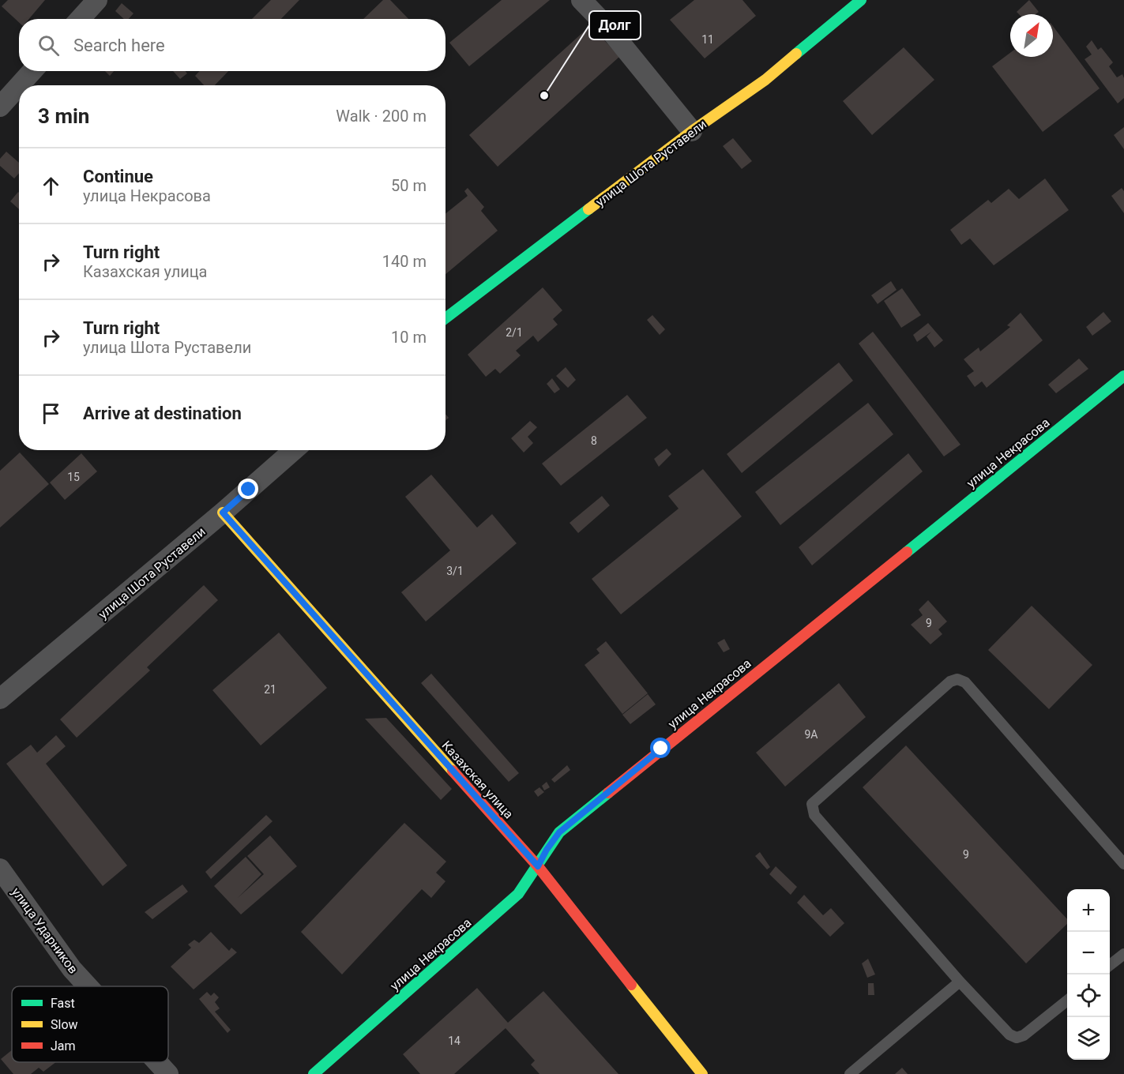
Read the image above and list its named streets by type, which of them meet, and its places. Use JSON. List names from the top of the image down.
{
  "streets": {
    "street": [
      "улица Шота Руставели",
      "улица Некрасова",
      "Казахская улица",
      "улица Ударников"
    ]
  },
  "crossings": [
    ["улица Шота Руставели", "Казахская улица"],
    ["улица Некрасова", "Казахская улица"]
  ],
  "places": ["Долг"],
  "house_numbers": [
    "11",
    "2/1",
    "8",
    "15",
    "3/1",
    "9",
    "21",
    "9А",
    "9",
    "14"
  ],
  "legend": ["Fast", "Slow", "Jam"],
  "north": "top right",
  "page": {
    "search": "Search here",
    "heading": ["3 min", "Walk · 200 m"],
    "list": [
      ["Continue", "улица Некрасова", "50 m"],
      ["Turn right", "Казахская улица", "140 m"],
      ["Turn right", "улица Шота Руставели", "10 m"],
      "Arrive at destination"
    ],
    "map_buttons": ["+", "−"]
  }
}
